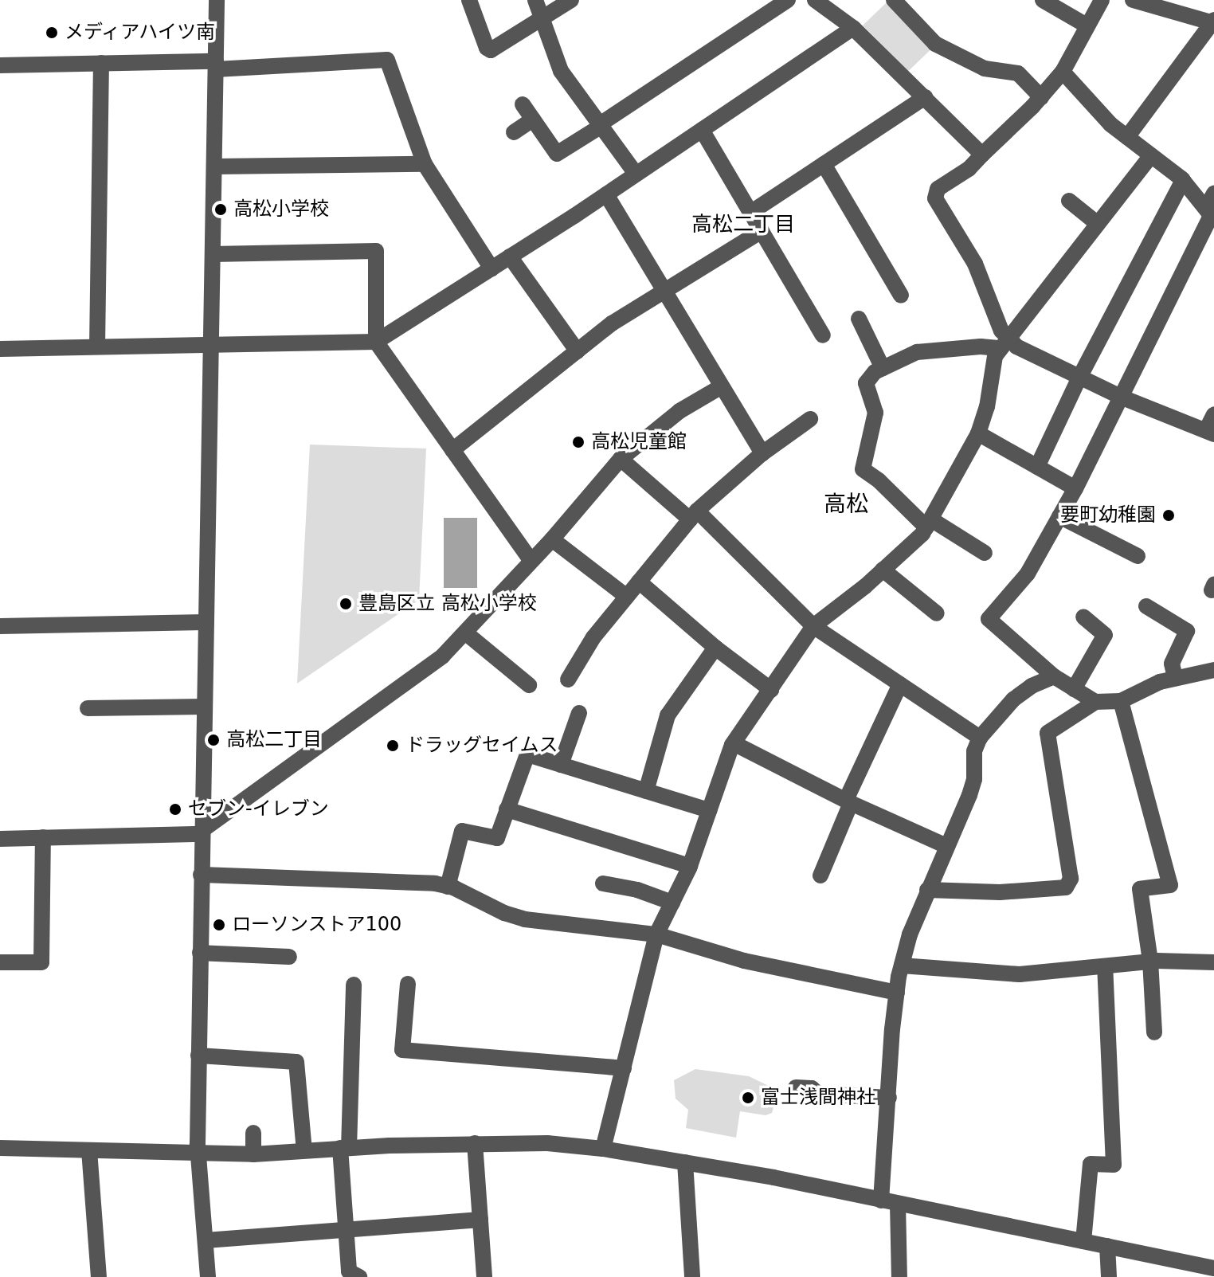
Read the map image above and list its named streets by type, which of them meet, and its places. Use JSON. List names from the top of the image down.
{
  "districts": ["高松二丁目", "高松"],
  "places": [
    "メディアハイツ南",
    "高松小学校",
    "高松児童館",
    "要町幼稚園",
    "豊島区立 高松小学校",
    "高松二丁目",
    "ドラッグセイムス",
    "セブン-イレブン",
    "ローソンストア100",
    "富士浅間神社"
  ]
}
